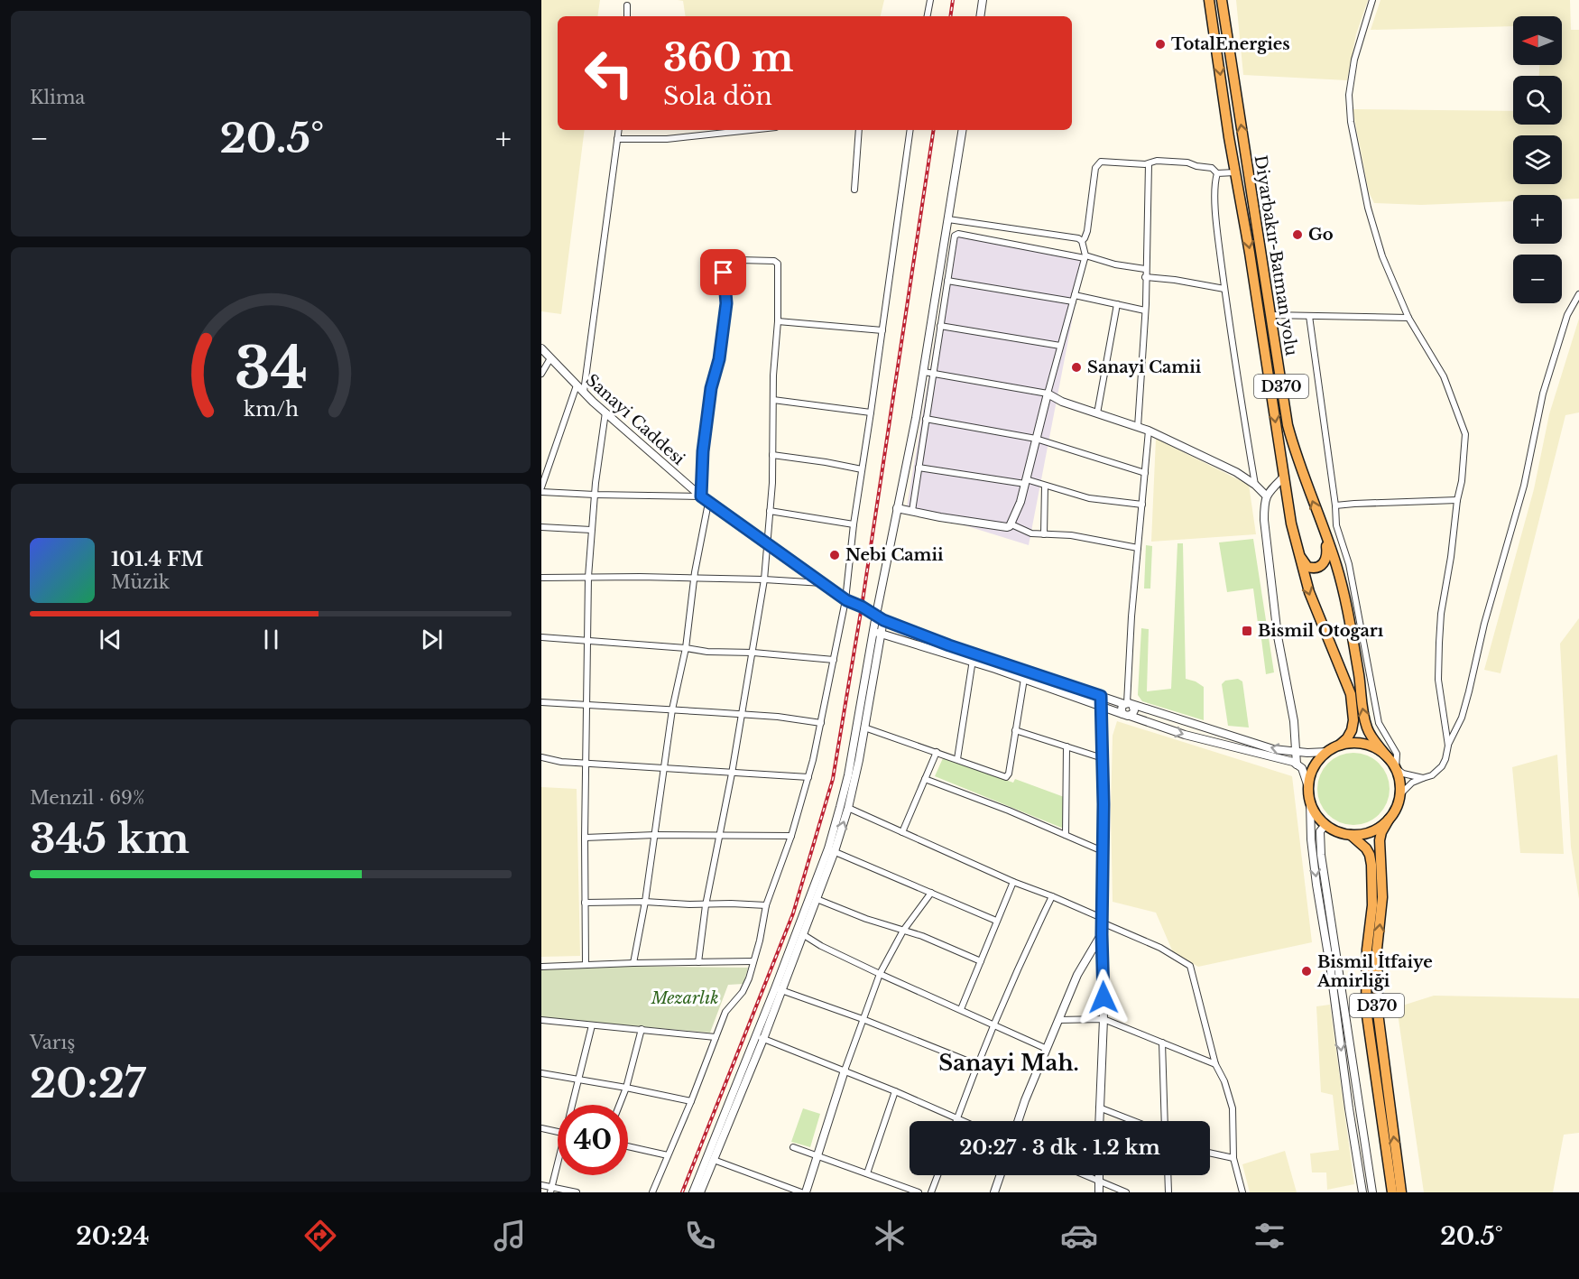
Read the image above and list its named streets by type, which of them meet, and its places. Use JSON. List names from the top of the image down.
{
  "streets": {
    "highway": ["Diyarbakır-Batman yolu", "D370"],
    "street": ["Sanayi Caddesi"]
  },
  "crossings": [
    ["Diyarbakır-Batman yolu", "D370"]
  ],
  "districts": ["Sanayi Mah."],
  "parks": ["Mezarlık"],
  "places": {
    "other": [
      "TotalEnergies",
      "Go",
      "Sanayi Camii",
      "Nebi Camii",
      "Bismil İtfaiye Amirliği"
    ],
    "transit": ["Bismil Otogarı"]
  },
  "north": "left",
  "page": {
    "tile": [
      "Klima",
      ["Menzil · 69%", "345 km"],
      ["Varış", "20:27"]
    ],
    "map_buttons": ["+", "−"],
    "turn": ["360 m", "Sola dön"],
    "heat": ["−", "20.5°", "+"],
    "song": ["101.4 FM", "Müzik"],
    "limit": "40",
    "trip": "20:27 · 3 dk · 1.2 km",
    "tabs": ["20:24", "20.5°"],
    "gauge": ["34", "km/h"]
  }
}
